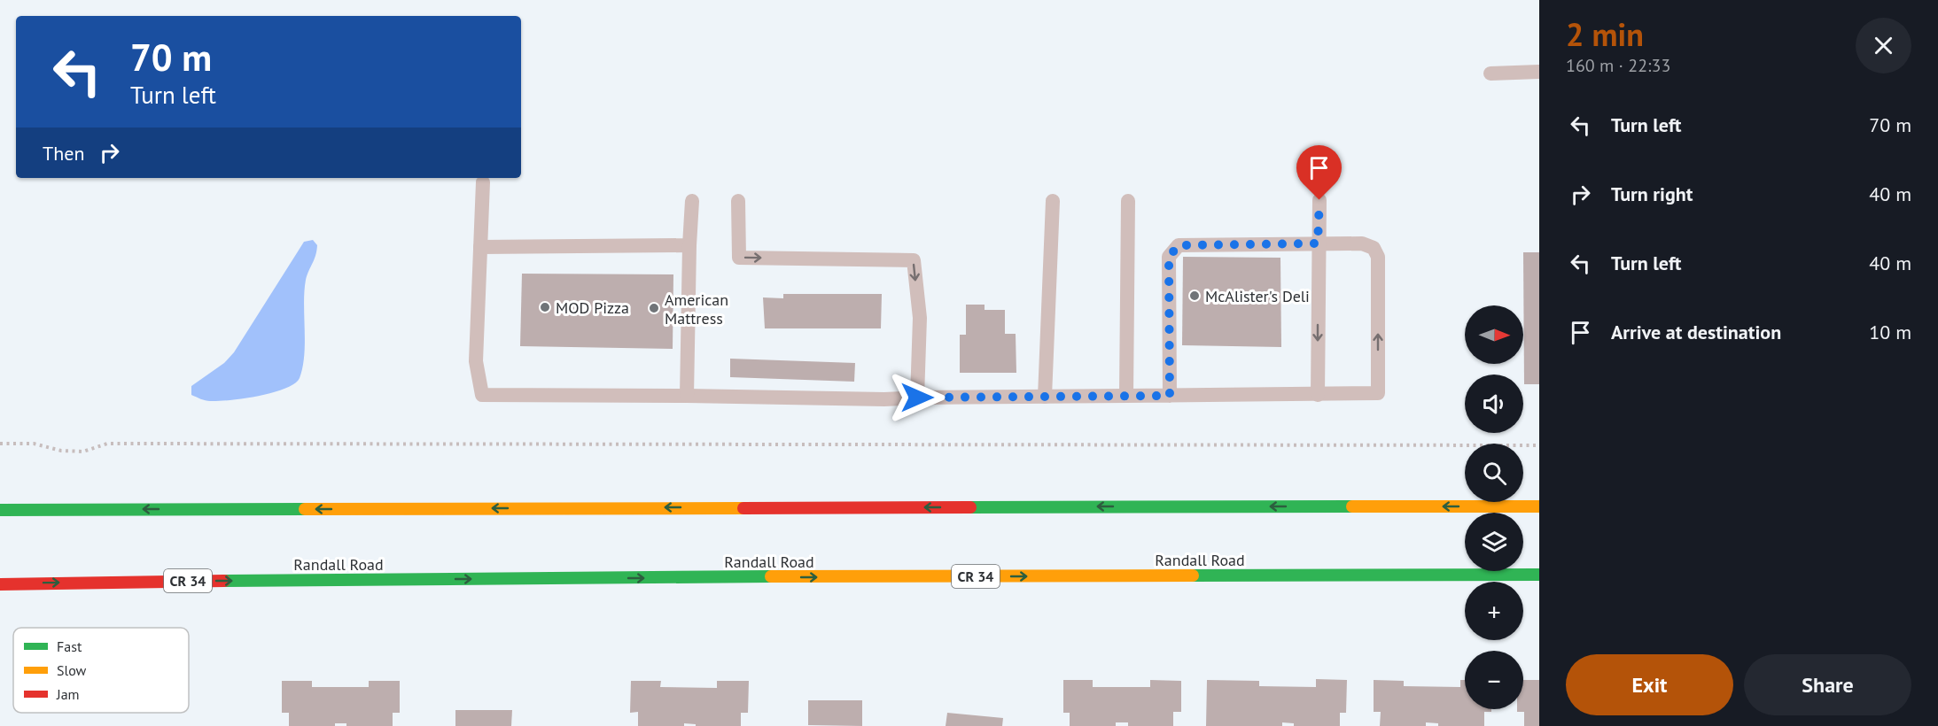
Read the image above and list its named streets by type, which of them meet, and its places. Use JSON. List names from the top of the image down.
{
  "streets": {
    "main road": ["Randall Road", "CR 34"]
  },
  "places": ["McAlister's Deli", "MOD Pizza", "American Mattress"],
  "legend": ["Fast", "Slow", "Jam"],
  "north": "right",
  "page": {
    "heading": ["2 min", "160 m · 22:33"],
    "turn": ["70 m", "Turn left"],
    "list": [
      {
        "name": "Turn left",
        "value": "70 m"
      },
      {
        "name": "Turn right",
        "value": "40 m"
      },
      {
        "name": "Turn left",
        "value": "40 m"
      },
      {
        "name": "Arrive at destination",
        "value": "10 m"
      }
    ],
    "then": "Then",
    "map_buttons": ["+", "−"],
    "buttons": ["Exit", "Share"]
  }
}
